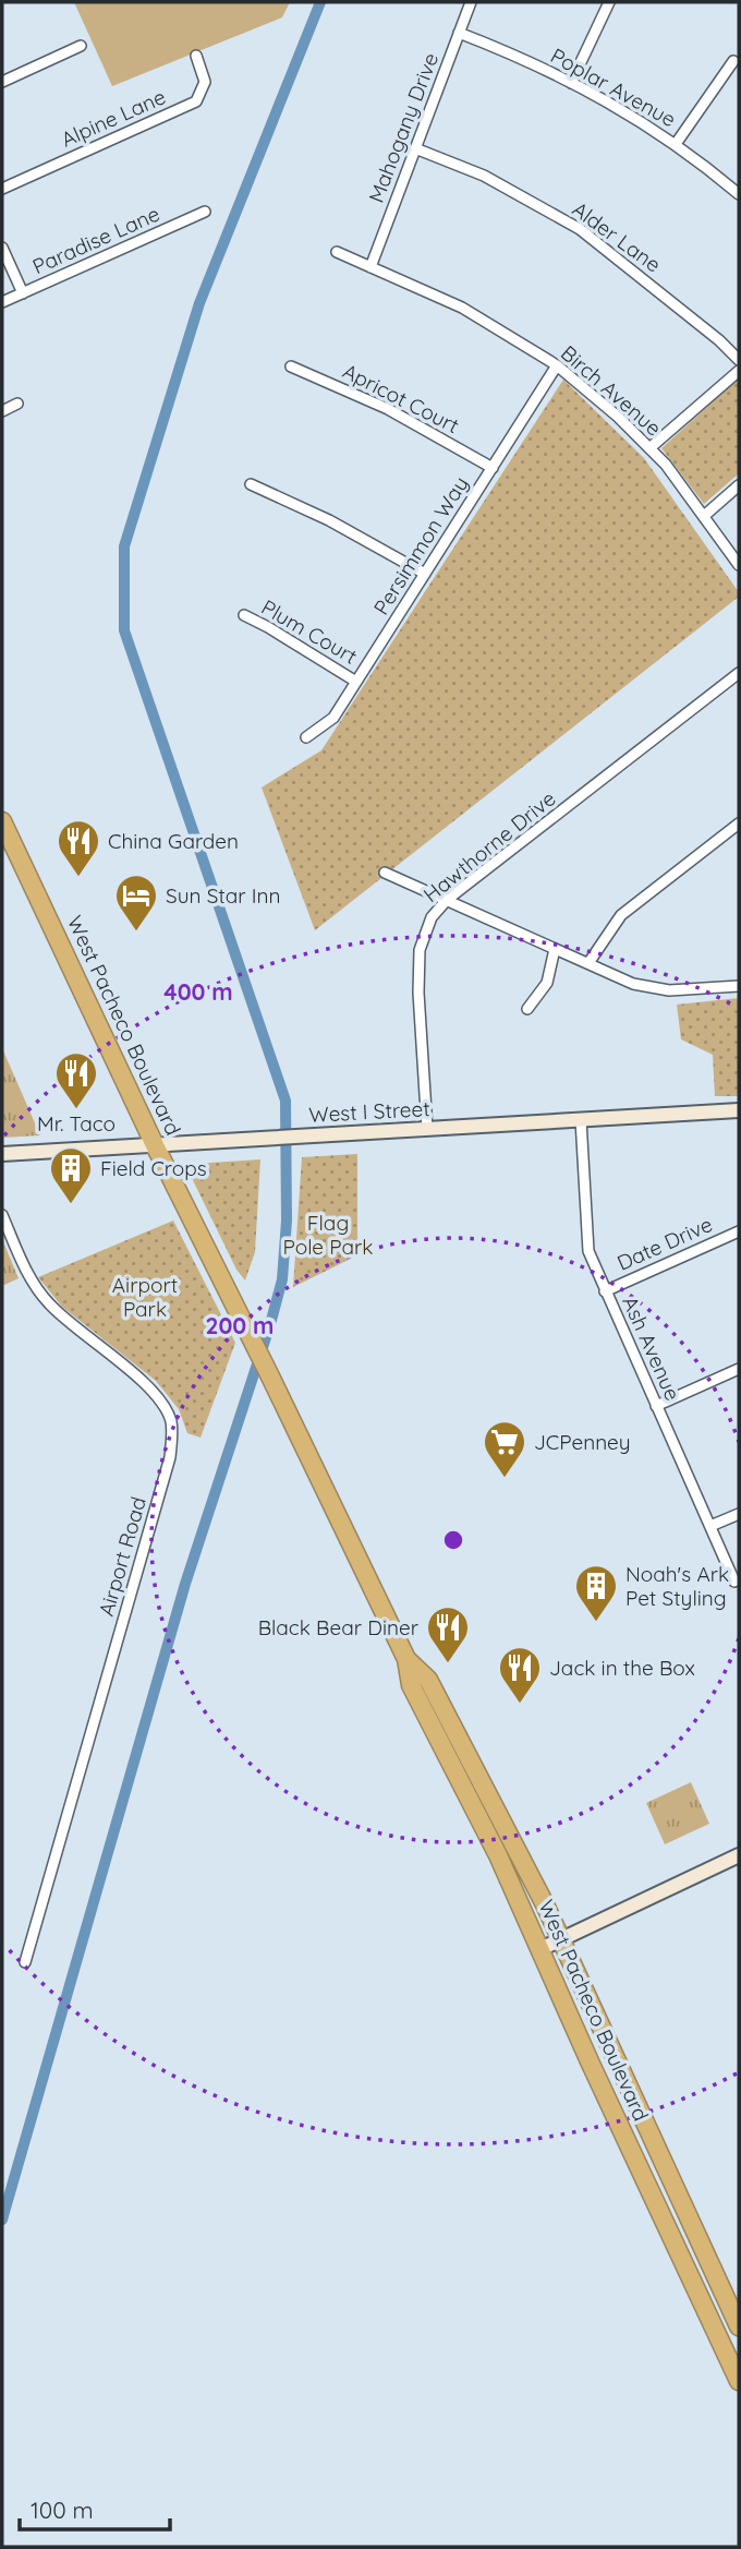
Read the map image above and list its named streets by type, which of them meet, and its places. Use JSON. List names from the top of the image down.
{
  "streets": {
    "highway": ["West Pacheco Boulevard"],
    "street": [
      "Poplar Avenue",
      "Alpine Lane",
      "Mahogany Drive",
      "Alder Lane",
      "Paradise Lane",
      "Birch Avenue",
      "Apricot Court",
      "Persimmon Way",
      "Plum Court",
      "Hawthorne Drive",
      "West I Street",
      "Date Drive",
      "Ash Avenue",
      "Airport Road"
    ]
  },
  "crossings": [
    ["Poplar Avenue", "Mahogany Drive"],
    ["Mahogany Drive", "Alder Lane"],
    ["Mahogany Drive", "Birch Avenue"],
    ["Birch Avenue", "Persimmon Way"],
    ["Apricot Court", "Persimmon Way"],
    ["Persimmon Way", "Plum Court"],
    ["Hawthorne Drive", "West I Street"],
    ["West Pacheco Boulevard", "West I Street"],
    ["West I Street", "Ash Avenue"],
    ["Date Drive", "Ash Avenue"]
  ],
  "parks": ["Flag Pole Park", "Airport Park"],
  "places": {
    "restaurant": [
      "China Garden",
      "Mr. Taco",
      "Black Bear Diner",
      "Jack in the Box"
    ],
    "hotel": ["Sun Star Inn"],
    "building": ["Field Crops", "Noah's Ark Pet Styling"],
    "supermarket": ["JCPenney"]
  },
  "scale_bar": "100 m",
  "rings": ["400 m", "200 m"]
}
